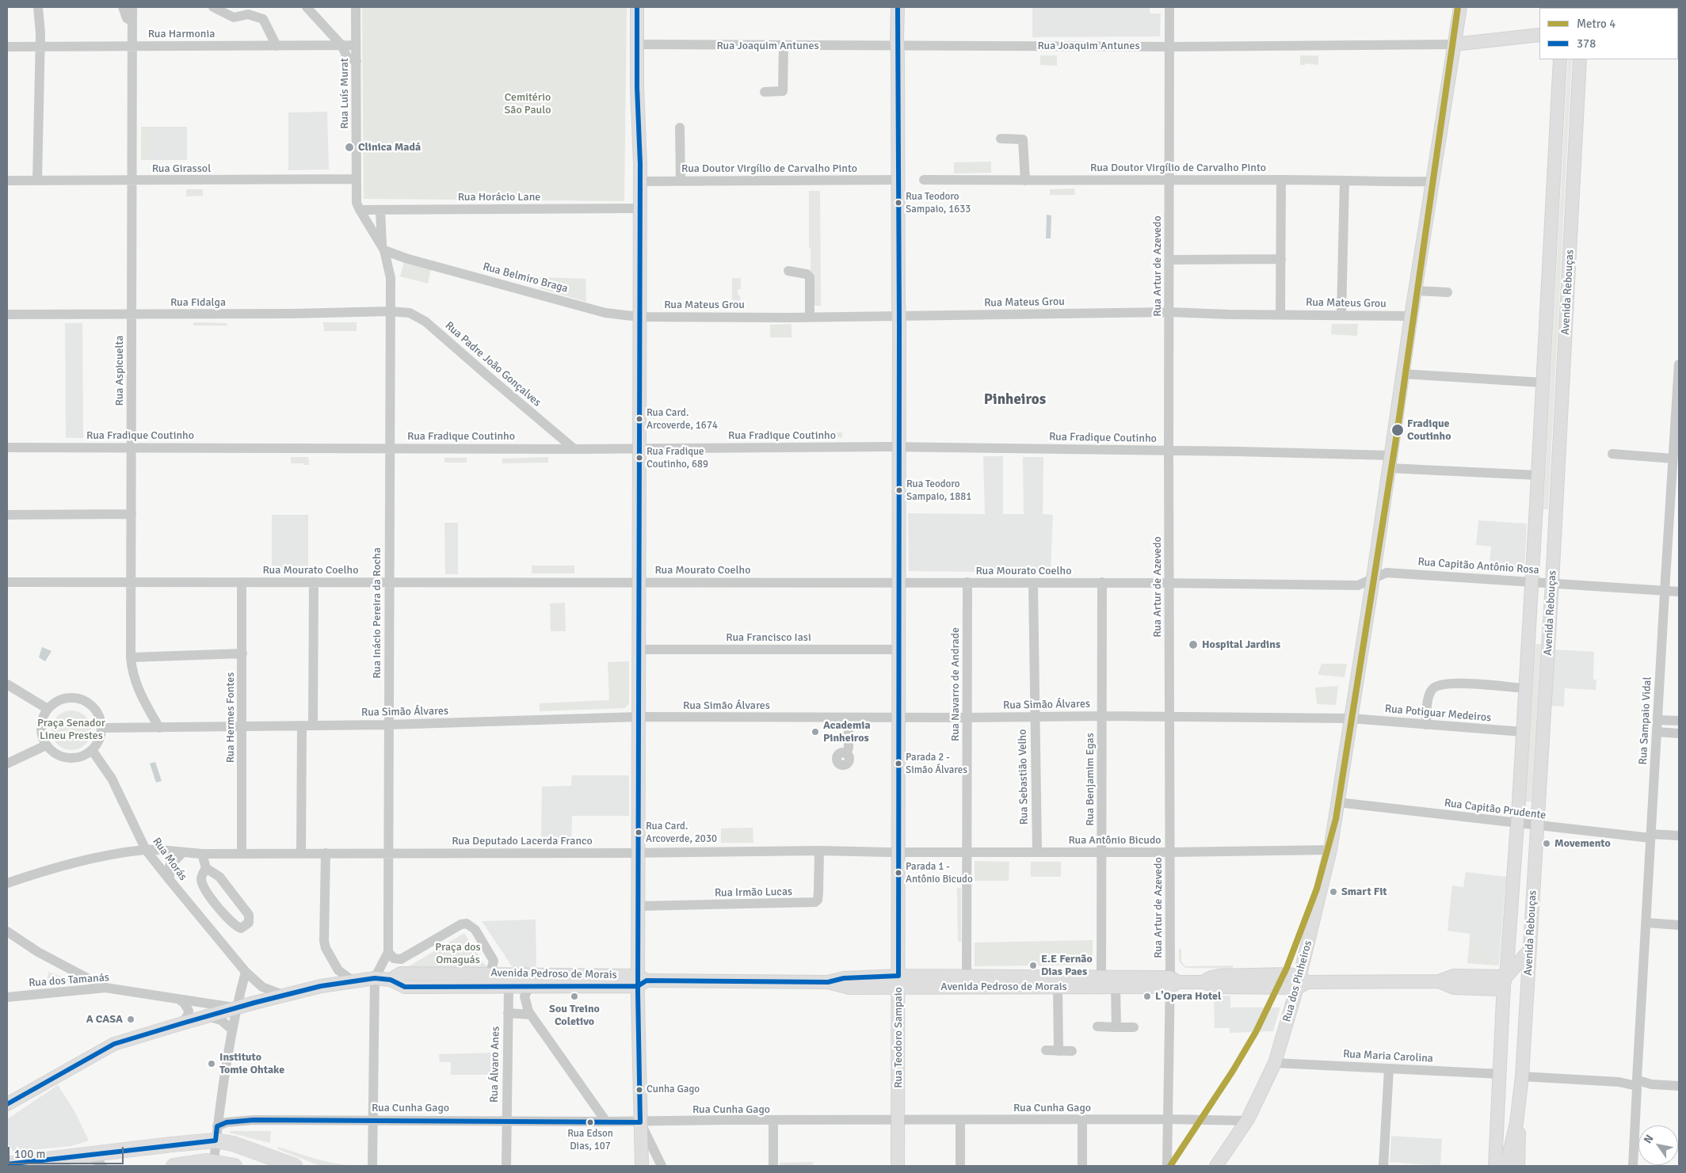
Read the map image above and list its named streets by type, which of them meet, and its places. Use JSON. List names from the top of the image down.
{
  "streets": {
    "main road": [
      "Rua Joaquim Antunes",
      "Avenida Rebouças",
      "Avenida Pedroso de Morais",
      "Rua dos Pinheiros",
      "Rua Teodoro Sampaio"
    ],
    "street": [
      "Rua Harmonia",
      "Rua Luís Murat",
      "Rua Doutor Virgílio de Carvalho Pinto",
      "Rua Girassol",
      "Rua Horácio Lane",
      "Rua Artur de Azevedo",
      "Rua Belmiro Braga",
      "Rua Fidalga",
      "Rua Mateus Grou",
      "Rua Padre João Gonçalves",
      "Rua Aspicuelta",
      "Rua Fradique Coutinho",
      "Rua Capitão Antônio Rosa",
      "Rua Mourato Coelho",
      "Rua Inácio Pereira da Rocha",
      "Rua Francisco Iasi",
      "Rua Navarro de Andrade",
      "Rua Simão Álvares",
      "Rua Potiguar Medeiros",
      "Rua Hermes Fontes",
      "Rua Sampaio Vidal",
      "Rua Sebastião Velho",
      "Rua Benjamim Egas",
      "Rua Capitão Prudente",
      "Rua Antônio Bicudo",
      "Rua Deputado Lacerda Franco",
      "Rua Morás",
      "Rua Irmão Lucas",
      "Rua dos Tamanás",
      "Rua Maria Carolina",
      "Rua Álvaro Anes",
      "Rua Cunha Gago"
    ]
  },
  "crossings": [
    ["Rua Harmonia", "Rua Luís Murat"],
    ["Rua Harmonia", "Rua Aspicuelta"],
    ["Rua Joaquim Antunes", "Rua Artur de Azevedo"],
    ["Rua Joaquim Antunes", "Rua dos Pinheiros"],
    ["Rua Luís Murat", "Rua Girassol"],
    ["Rua Luís Murat", "Rua Inácio Pereira da Rocha"],
    ["Rua Doutor Virgílio de Carvalho Pinto", "Rua Artur de Azevedo"],
    ["Rua Doutor Virgílio de Carvalho Pinto", "Rua dos Pinheiros"],
    ["Rua Doutor Virgílio de Carvalho Pinto", "Rua Teodoro Sampaio"],
    ["Rua Girassol", "Rua Aspicuelta"],
    ["Rua Girassol", "Rua Inácio Pereira da Rocha"],
    ["Rua Horácio Lane", "Rua Inácio Pereira da Rocha"],
    ["Rua Artur de Azevedo", "Rua Mateus Grou"],
    ["Rua Artur de Azevedo", "Rua Fradique Coutinho"],
    ["Rua Artur de Azevedo", "Rua Mourato Coelho"],
    ["Rua Artur de Azevedo", "Rua Simão Álvares"],
    ["Rua Artur de Azevedo", "Rua Antônio Bicudo"],
    ["Rua Artur de Azevedo", "Avenida Pedroso de Morais"],
    ["Rua Artur de Azevedo", "Rua Cunha Gago"],
    ["Rua Belmiro Braga", "Rua Mateus Grou"],
    ["Rua Belmiro Braga", "Rua Inácio Pereira da Rocha"],
    ["Avenida Rebouças", "Rua Fradique Coutinho"],
    ["Avenida Rebouças", "Rua Capitão Antônio Rosa"],
    ["Avenida Rebouças", "Rua Potiguar Medeiros"],
    ["Avenida Rebouças", "Rua Capitão Prudente"],
    ["Avenida Rebouças", "Avenida Pedroso de Morais"],
    ["Avenida Rebouças", "Rua Maria Carolina"],
    ["Rua Fidalga", "Rua Padre João Gonçalves"],
    ["Rua Fidalga", "Rua Aspicuelta"],
    ["Rua Fidalga", "Rua Inácio Pereira da Rocha"],
    ["Rua Mateus Grou", "Rua dos Pinheiros"],
    ["Rua Padre João Gonçalves", "Rua Fradique Coutinho"],
    ["Rua Padre João Gonçalves", "Rua Inácio Pereira da Rocha"],
    ["Rua Aspicuelta", "Rua Fradique Coutinho"],
    ["Rua Aspicuelta", "Rua Mourato Coelho"],
    ["Rua Aspicuelta", "Rua Simão Álvares"],
    ["Rua Fradique Coutinho", "Rua Inácio Pereira da Rocha"],
    ["Rua Fradique Coutinho", "Rua dos Pinheiros"],
    ["Rua Fradique Coutinho", "Rua Teodoro Sampaio"],
    ["Rua Capitão Antônio Rosa", "Rua Mourato Coelho"],
    ["Rua Capitão Antônio Rosa", "Rua Sampaio Vidal"],
    ["Rua Capitão Antônio Rosa", "Rua dos Pinheiros"],
    ["Rua Mourato Coelho", "Rua Inácio Pereira da Rocha"],
    ["Rua Mourato Coelho", "Rua Navarro de Andrade"],
    ["Rua Mourato Coelho", "Rua Hermes Fontes"],
    ["Rua Mourato Coelho", "Rua Sebastião Velho"],
    ["Rua Mourato Coelho", "Rua Benjamim Egas"],
    ["Rua Mourato Coelho", "Rua dos Pinheiros"],
    ["Rua Mourato Coelho", "Rua Teodoro Sampaio"],
    ["Rua Inácio Pereira da Rocha", "Rua Simão Álvares"],
    ["Rua Inácio Pereira da Rocha", "Rua Deputado Lacerda Franco"],
    ["Rua Inácio Pereira da Rocha", "Avenida Pedroso de Morais"],
    ["Rua Francisco Iasi", "Rua Teodoro Sampaio"],
    ["Rua Navarro de Andrade", "Rua Simão Álvares"],
    ["Rua Navarro de Andrade", "Rua Antônio Bicudo"],
    ["Rua Navarro de Andrade", "Avenida Pedroso de Morais"],
    ["Rua Simão Álvares", "Rua Potiguar Medeiros"],
    ["Rua Simão Álvares", "Rua Hermes Fontes"],
    ["Rua Simão Álvares", "Rua Sebastião Velho"],
    ["Rua Simão Álvares", "Rua Benjamim Egas"],
    ["Rua Simão Álvares", "Rua Morás"],
    ["Rua Simão Álvares", "Rua dos Pinheiros"],
    ["Rua Simão Álvares", "Rua Teodoro Sampaio"],
    ["Rua Potiguar Medeiros", "Rua dos Pinheiros"],
    ["Rua Hermes Fontes", "Rua Deputado Lacerda Franco"],
    ["Rua Sampaio Vidal", "Rua Capitão Prudente"],
    ["Rua Sebastião Velho", "Rua Antônio Bicudo"],
    ["Rua Benjamim Egas", "Rua Antônio Bicudo"],
    ["Rua Benjamim Egas", "Avenida Pedroso de Morais"],
    ["Rua Capitão Prudente", "Rua dos Pinheiros"],
    ["Rua Antônio Bicudo", "Rua Deputado Lacerda Franco"],
    ["Rua Antônio Bicudo", "Rua dos Pinheiros"],
    ["Rua Antônio Bicudo", "Rua Teodoro Sampaio"],
    ["Rua Deputado Lacerda Franco", "Rua Morás"],
    ["Rua Deputado Lacerda Franco", "Rua Irmão Lucas"],
    ["Rua Deputado Lacerda Franco", "Rua Teodoro Sampaio"],
    ["Rua Morás", "Avenida Pedroso de Morais"],
    ["Avenida Pedroso de Morais", "Rua dos Tamanás"],
    ["Avenida Pedroso de Morais", "Rua dos Pinheiros"],
    ["Avenida Pedroso de Morais", "Rua Teodoro Sampaio"],
    ["Avenida Pedroso de Morais", "Rua Álvaro Anes"],
    ["Rua dos Pinheiros", "Rua Maria Carolina"],
    ["Rua dos Pinheiros", "Rua Cunha Gago"],
    ["Rua Teodoro Sampaio", "Rua Cunha Gago"],
    ["Rua Álvaro Anes", "Rua Cunha Gago"]
  ],
  "districts": ["Pinheiros"],
  "parks": ["Cemitério São Paulo", "Praça Senador Lineu Prestes", "Praça dos Omaguás"],
  "places": [
    "Clinica Madá",
    "Rua Teodoro Sampaio, 1633",
    "Rua Card. Arcoverde, 1674",
    "Fradique Coutinho",
    "Rua Fradique Coutinho, 689",
    "Rua Teodoro Sampaio, 1881",
    "Hospital Jardins",
    "Academia Pinheiros",
    "Parada 2 - Simão Álvares",
    "Rua Card. Arcoverde, 2030",
    "Movemento",
    "Parada 1 - Antônio Bicudo",
    "Smart Fit",
    "E.E Fernão Dias Paes",
    "Sou Treino Coletivo",
    "L'Opera Hotel",
    "A CASA",
    "Instituto Tomie Ohtake",
    "Cunha Gago",
    "Rua Edson Dias, 107"
  ],
  "lines": ["metro line 4", "transit line 378"],
  "legend": ["Metro 4", "378"],
  "scale_bar": "100 m",
  "north": "top left"
}
